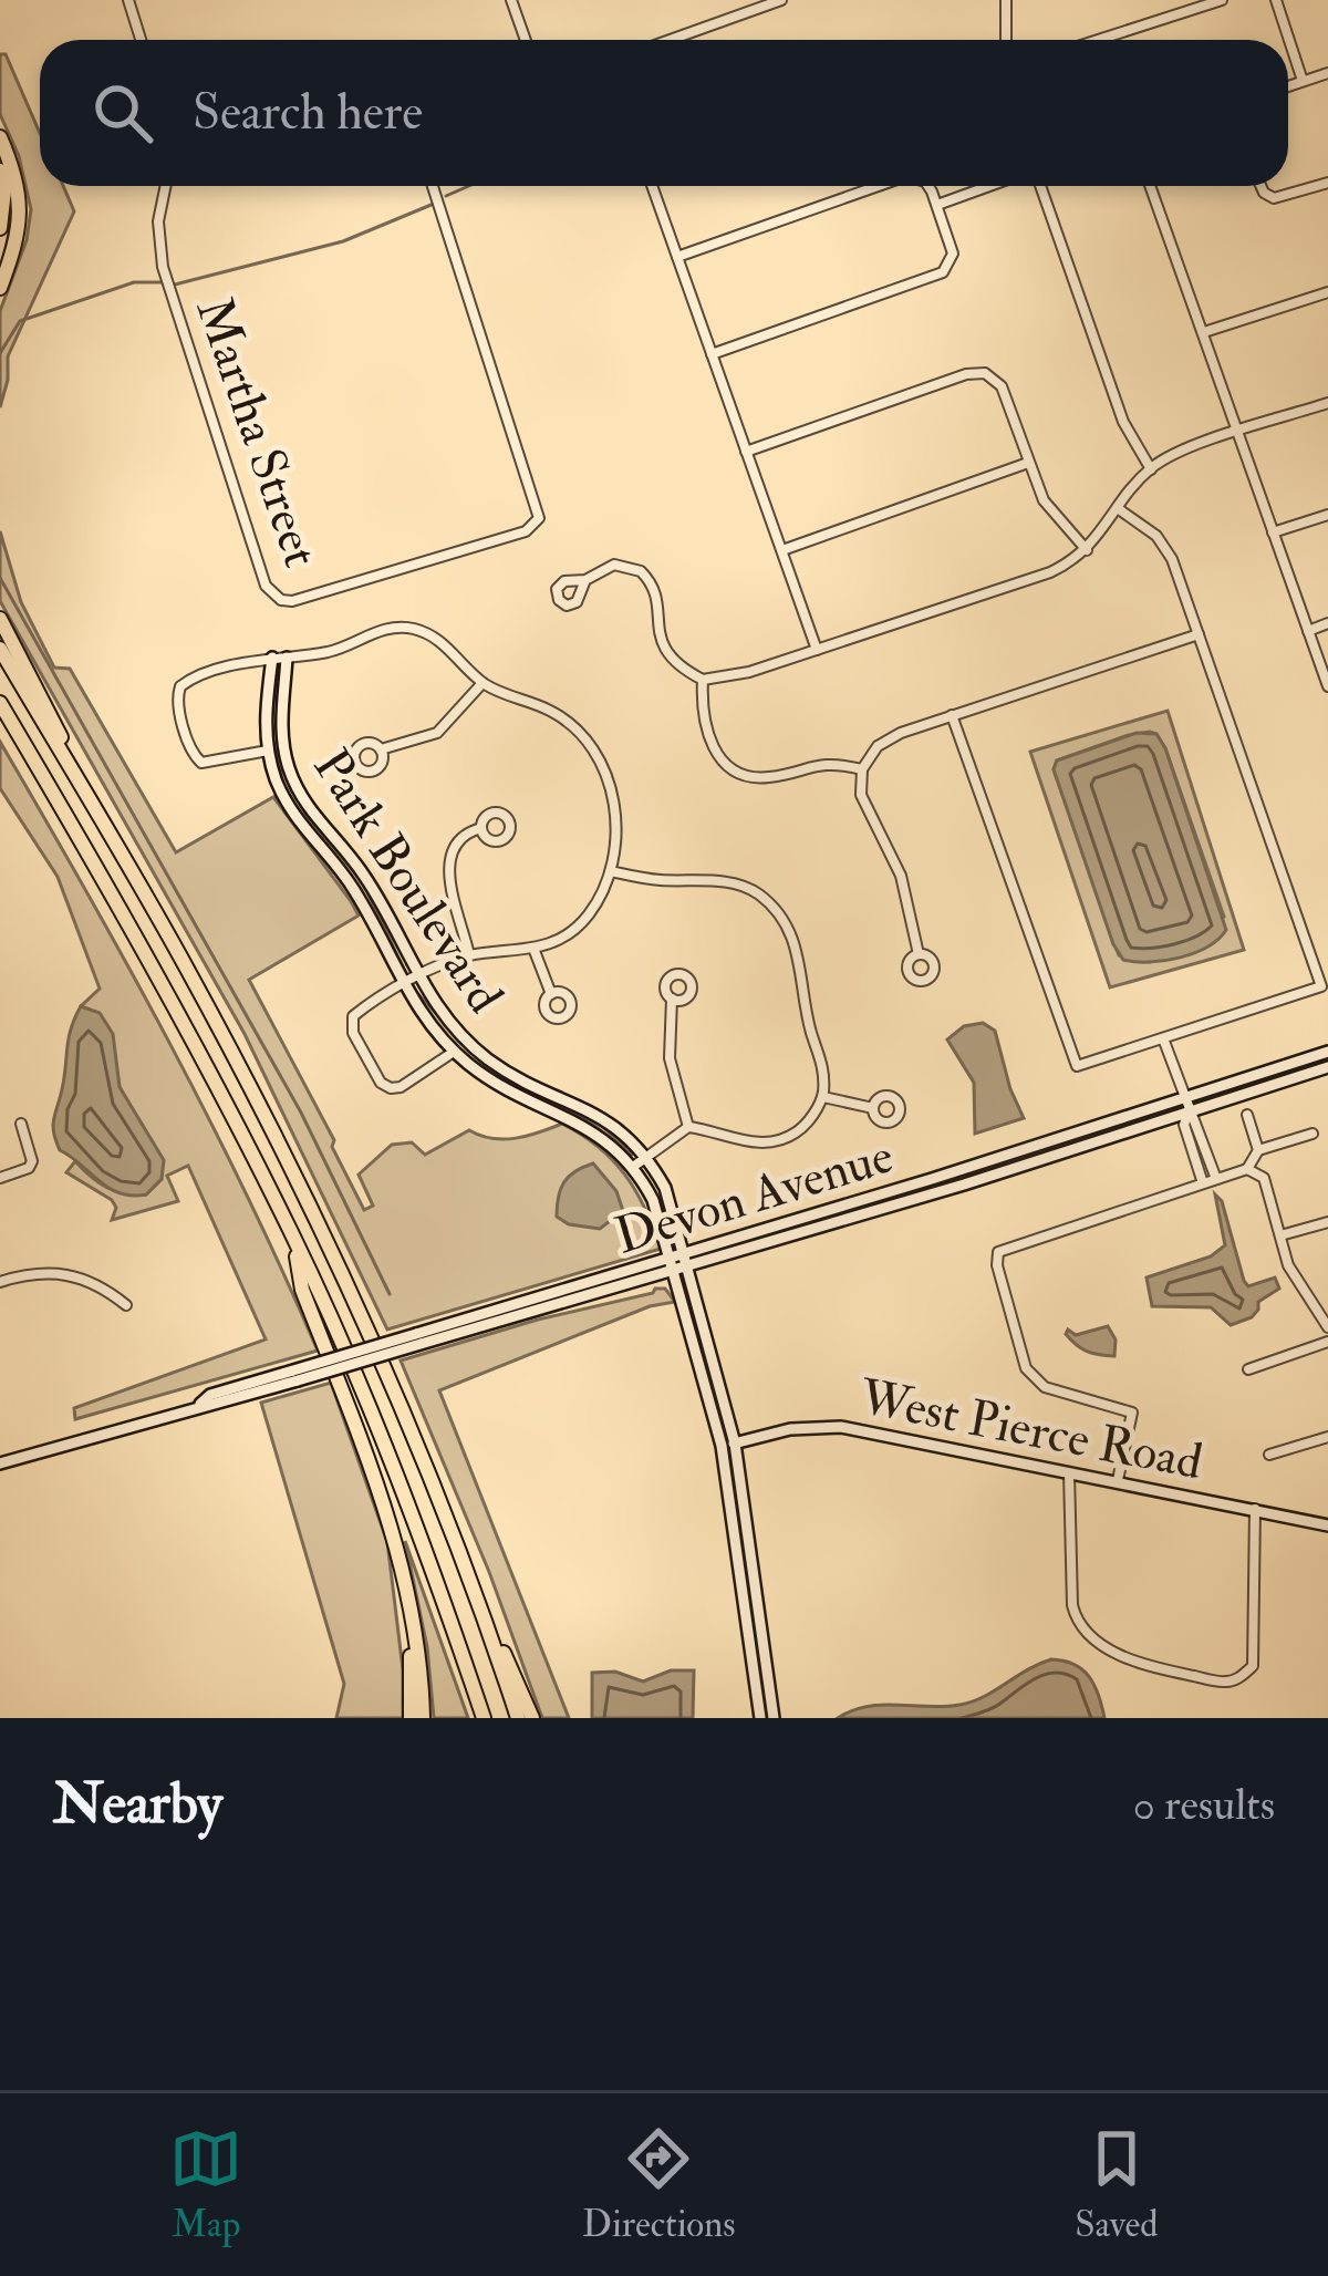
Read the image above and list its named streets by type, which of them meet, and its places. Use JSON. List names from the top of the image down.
{
  "streets": {
    "street": [
      "Martha Street",
      "Park Boulevard",
      "Devon Avenue",
      "West Pierce Road"
    ]
  },
  "crossings": [
    ["Park Boulevard", "Devon Avenue"],
    ["Park Boulevard", "West Pierce Road"]
  ],
  "page": {
    "search": "Search here",
    "heading": ["Nearby", "0 results"],
    "nav": ["Map", "Directions", "Saved"]
  }
}
